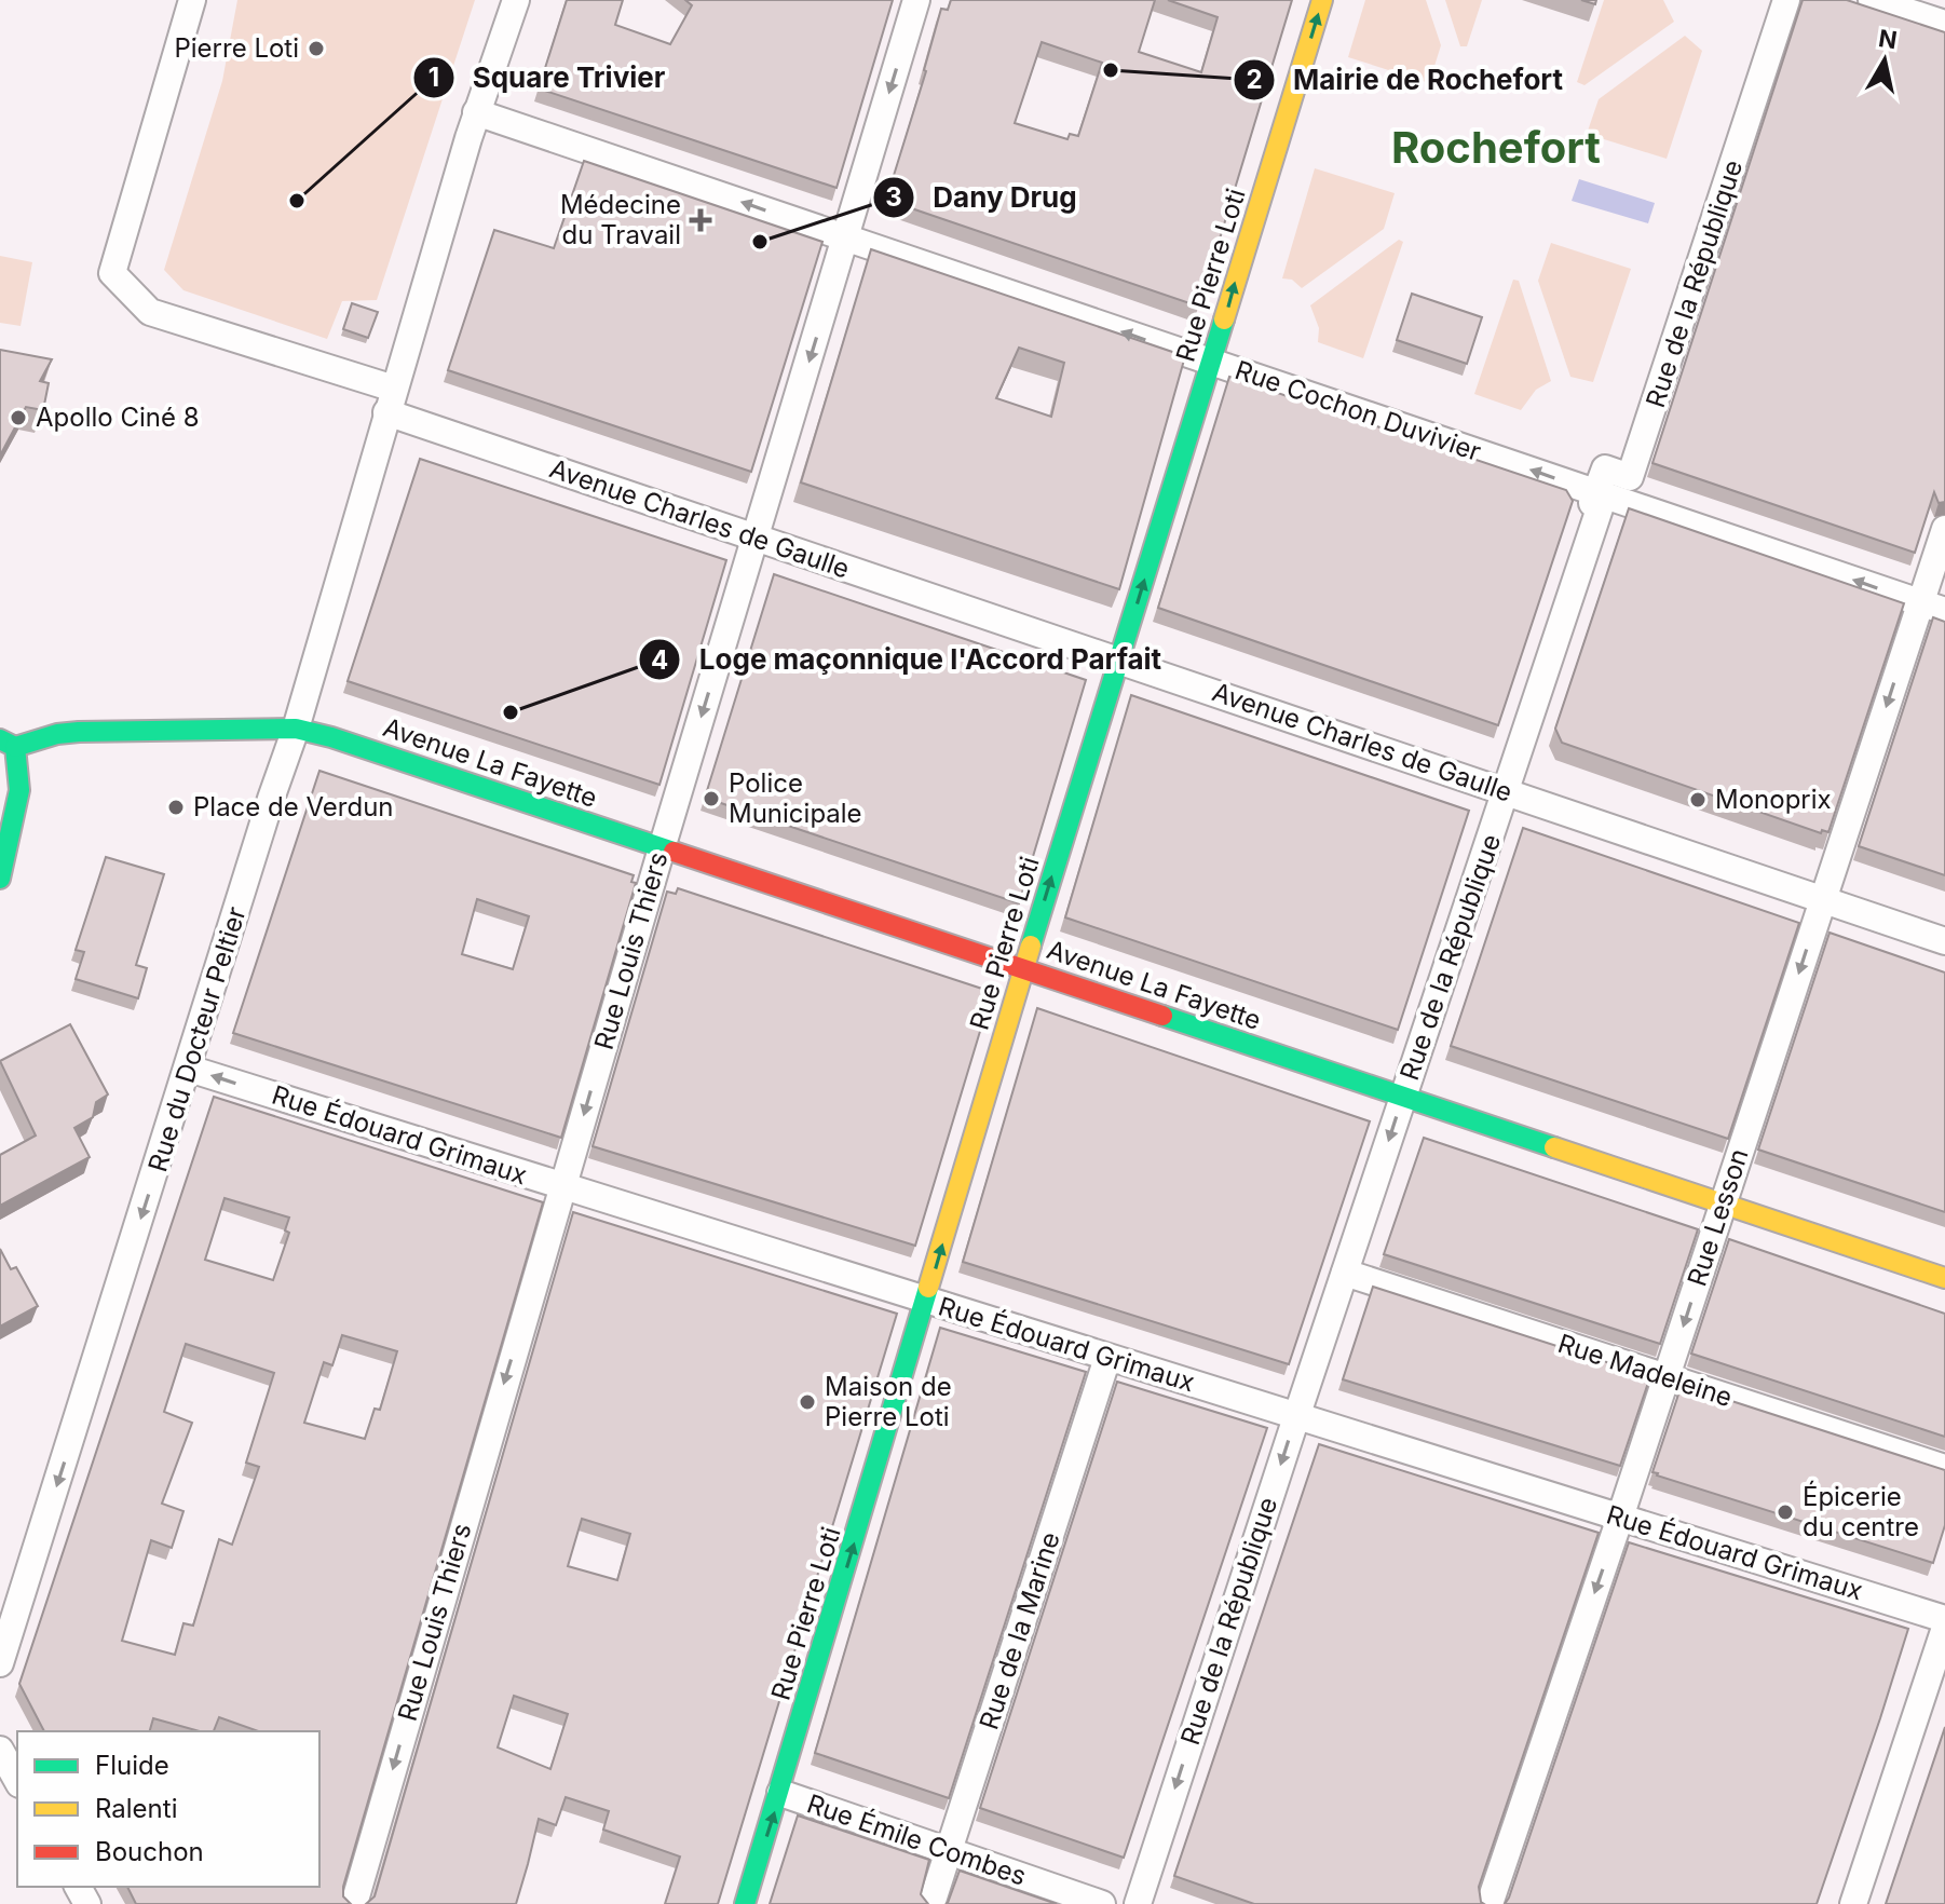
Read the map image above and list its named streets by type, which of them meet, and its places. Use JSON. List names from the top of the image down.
{
  "streets": {
    "street": [
      "Rue Pierre Loti",
      "Rue de la République",
      "Rue Cochon Duvivier",
      "Avenue Charles de Gaulle",
      "Avenue La Fayette",
      "Rue Louis Thiers",
      "Rue du Docteur Peltier",
      "Rue Édouard Grimaux",
      "Rue Lesson",
      "Rue Madeleine",
      "Rue de la Marine",
      "Rue Émile Combes"
    ]
  },
  "crossings": [
    ["Rue Pierre Loti", "Rue Cochon Duvivier"],
    ["Rue Pierre Loti", "Avenue Charles de Gaulle"],
    ["Rue Pierre Loti", "Avenue La Fayette"],
    ["Rue Pierre Loti", "Rue Édouard Grimaux"],
    ["Rue Pierre Loti", "Rue Émile Combes"],
    ["Rue de la République", "Rue Cochon Duvivier"],
    ["Rue de la République", "Avenue Charles de Gaulle"],
    ["Rue de la République", "Avenue La Fayette"],
    ["Rue de la République", "Rue Édouard Grimaux"],
    ["Rue de la République", "Rue Madeleine"],
    ["Rue Cochon Duvivier", "Rue Louis Thiers"],
    ["Rue Cochon Duvivier", "Rue du Docteur Peltier"],
    ["Rue Cochon Duvivier", "Rue Lesson"],
    ["Avenue Charles de Gaulle", "Rue Louis Thiers"],
    ["Avenue Charles de Gaulle", "Rue du Docteur Peltier"],
    ["Avenue Charles de Gaulle", "Rue Lesson"],
    ["Avenue La Fayette", "Rue Louis Thiers"],
    ["Avenue La Fayette", "Rue du Docteur Peltier"],
    ["Avenue La Fayette", "Rue Lesson"],
    ["Rue Louis Thiers", "Rue Édouard Grimaux"],
    ["Rue du Docteur Peltier", "Rue Édouard Grimaux"],
    ["Rue Édouard Grimaux", "Rue Lesson"],
    ["Rue Édouard Grimaux", "Rue de la Marine"],
    ["Rue Lesson", "Rue Madeleine"],
    ["Rue de la Marine", "Rue Émile Combes"]
  ],
  "one_way": [
    "Rue Pierre Loti",
    "Rue Cochon Duvivier",
    "Rue Louis Thiers",
    "Rue du Docteur Peltier",
    "Rue Lesson"
  ],
  "districts": ["Rochefort"],
  "places": {
    "other": [
      "Pierre Loti",
      "Mairie de Rochefort",
      "Square Trivier",
      "Dany Drug",
      "Apollo Ciné 8",
      "Loge maçonnique l'Accord Parfait",
      "Police Municipale",
      "Monoprix",
      "Place de Verdun",
      "Maison de Pierre Loti",
      "Épicerie du centre"
    ],
    "health": ["Médecine du Travail"]
  },
  "legend": ["Fluide", "Ralenti", "Bouchon"],
  "north": "top"
}
